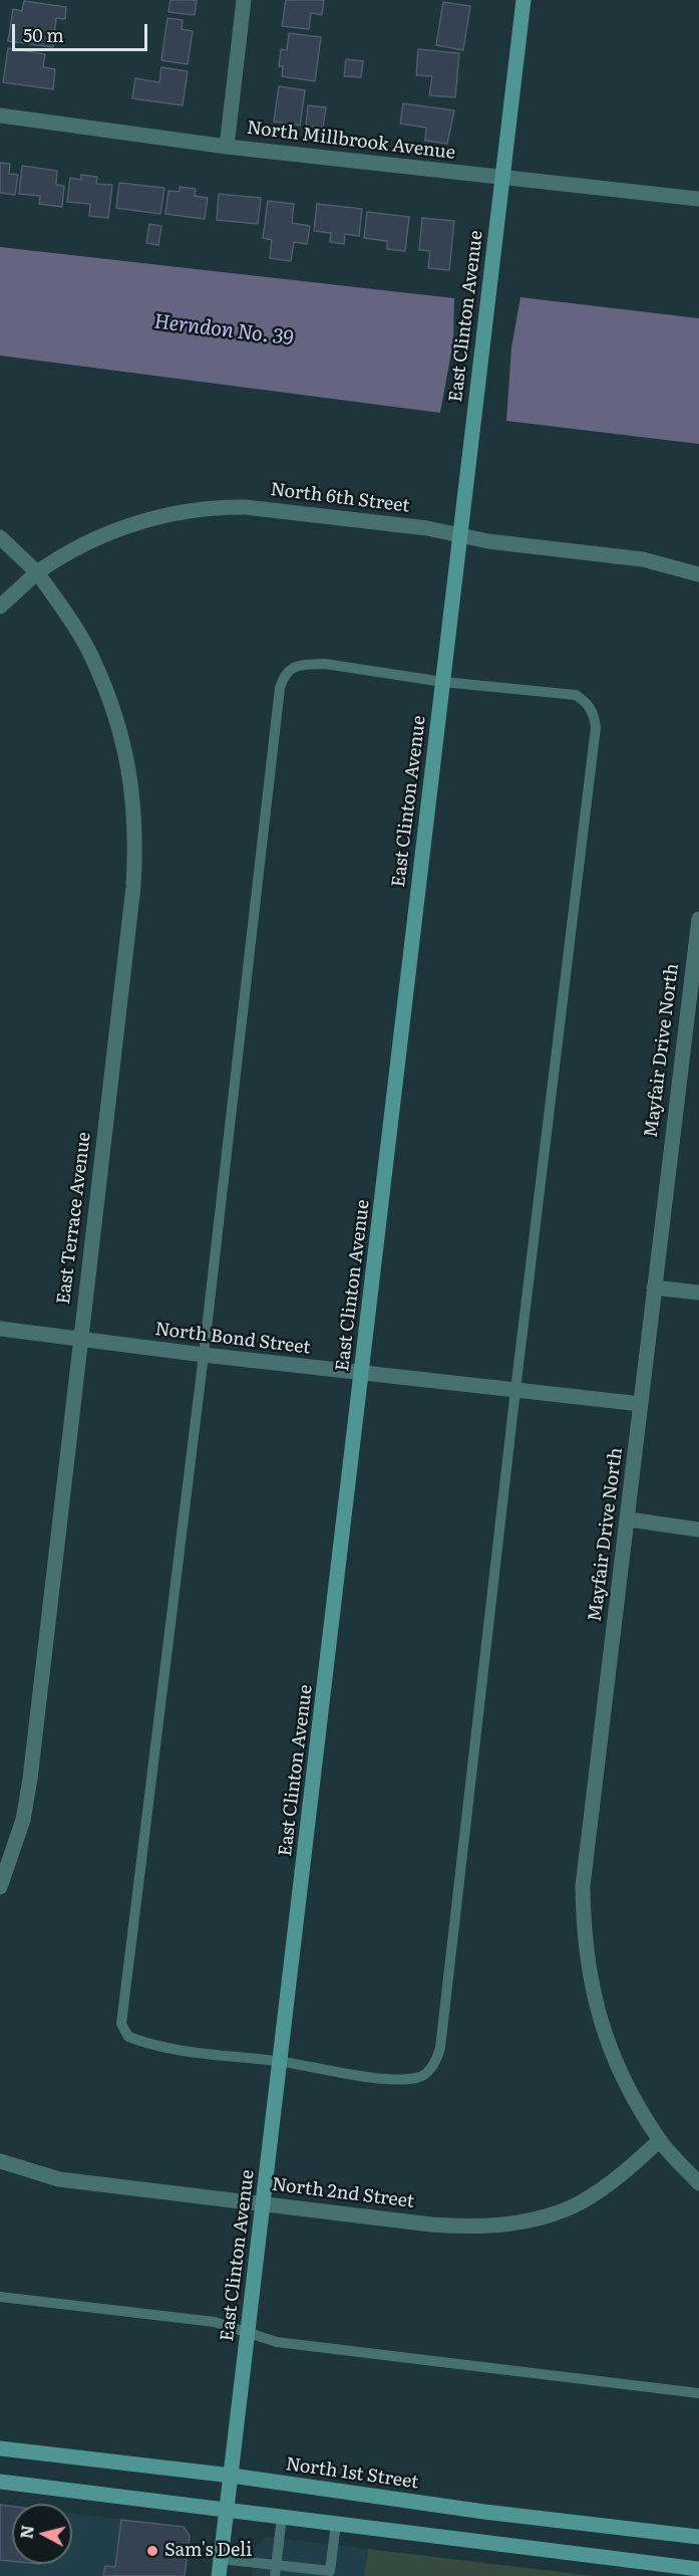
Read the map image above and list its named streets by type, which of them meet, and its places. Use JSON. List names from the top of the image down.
{
  "streets": {
    "main road": ["East Clinton Avenue", "North 1st Street"],
    "street": [
      "North Millbrook Avenue",
      "North 6th Street",
      "Mayfair Drive North",
      "East Terrace Avenue",
      "North Bond Street",
      "North 2nd Street"
    ]
  },
  "crossings": [
    ["North Millbrook Avenue", "East Clinton Avenue"],
    ["East Clinton Avenue", "North 6th Street"],
    ["East Clinton Avenue", "North Bond Street"],
    ["East Clinton Avenue", "North 2nd Street"],
    ["East Clinton Avenue", "North 1st Street"],
    ["North 6th Street", "East Terrace Avenue"],
    ["Mayfair Drive North", "North Bond Street"],
    ["Mayfair Drive North", "North 2nd Street"],
    ["East Terrace Avenue", "North Bond Street"]
  ],
  "water": ["Herndon No. 39"],
  "places": ["Sam's Deli"],
  "scale_bar": "50 m",
  "north": "left"
}
